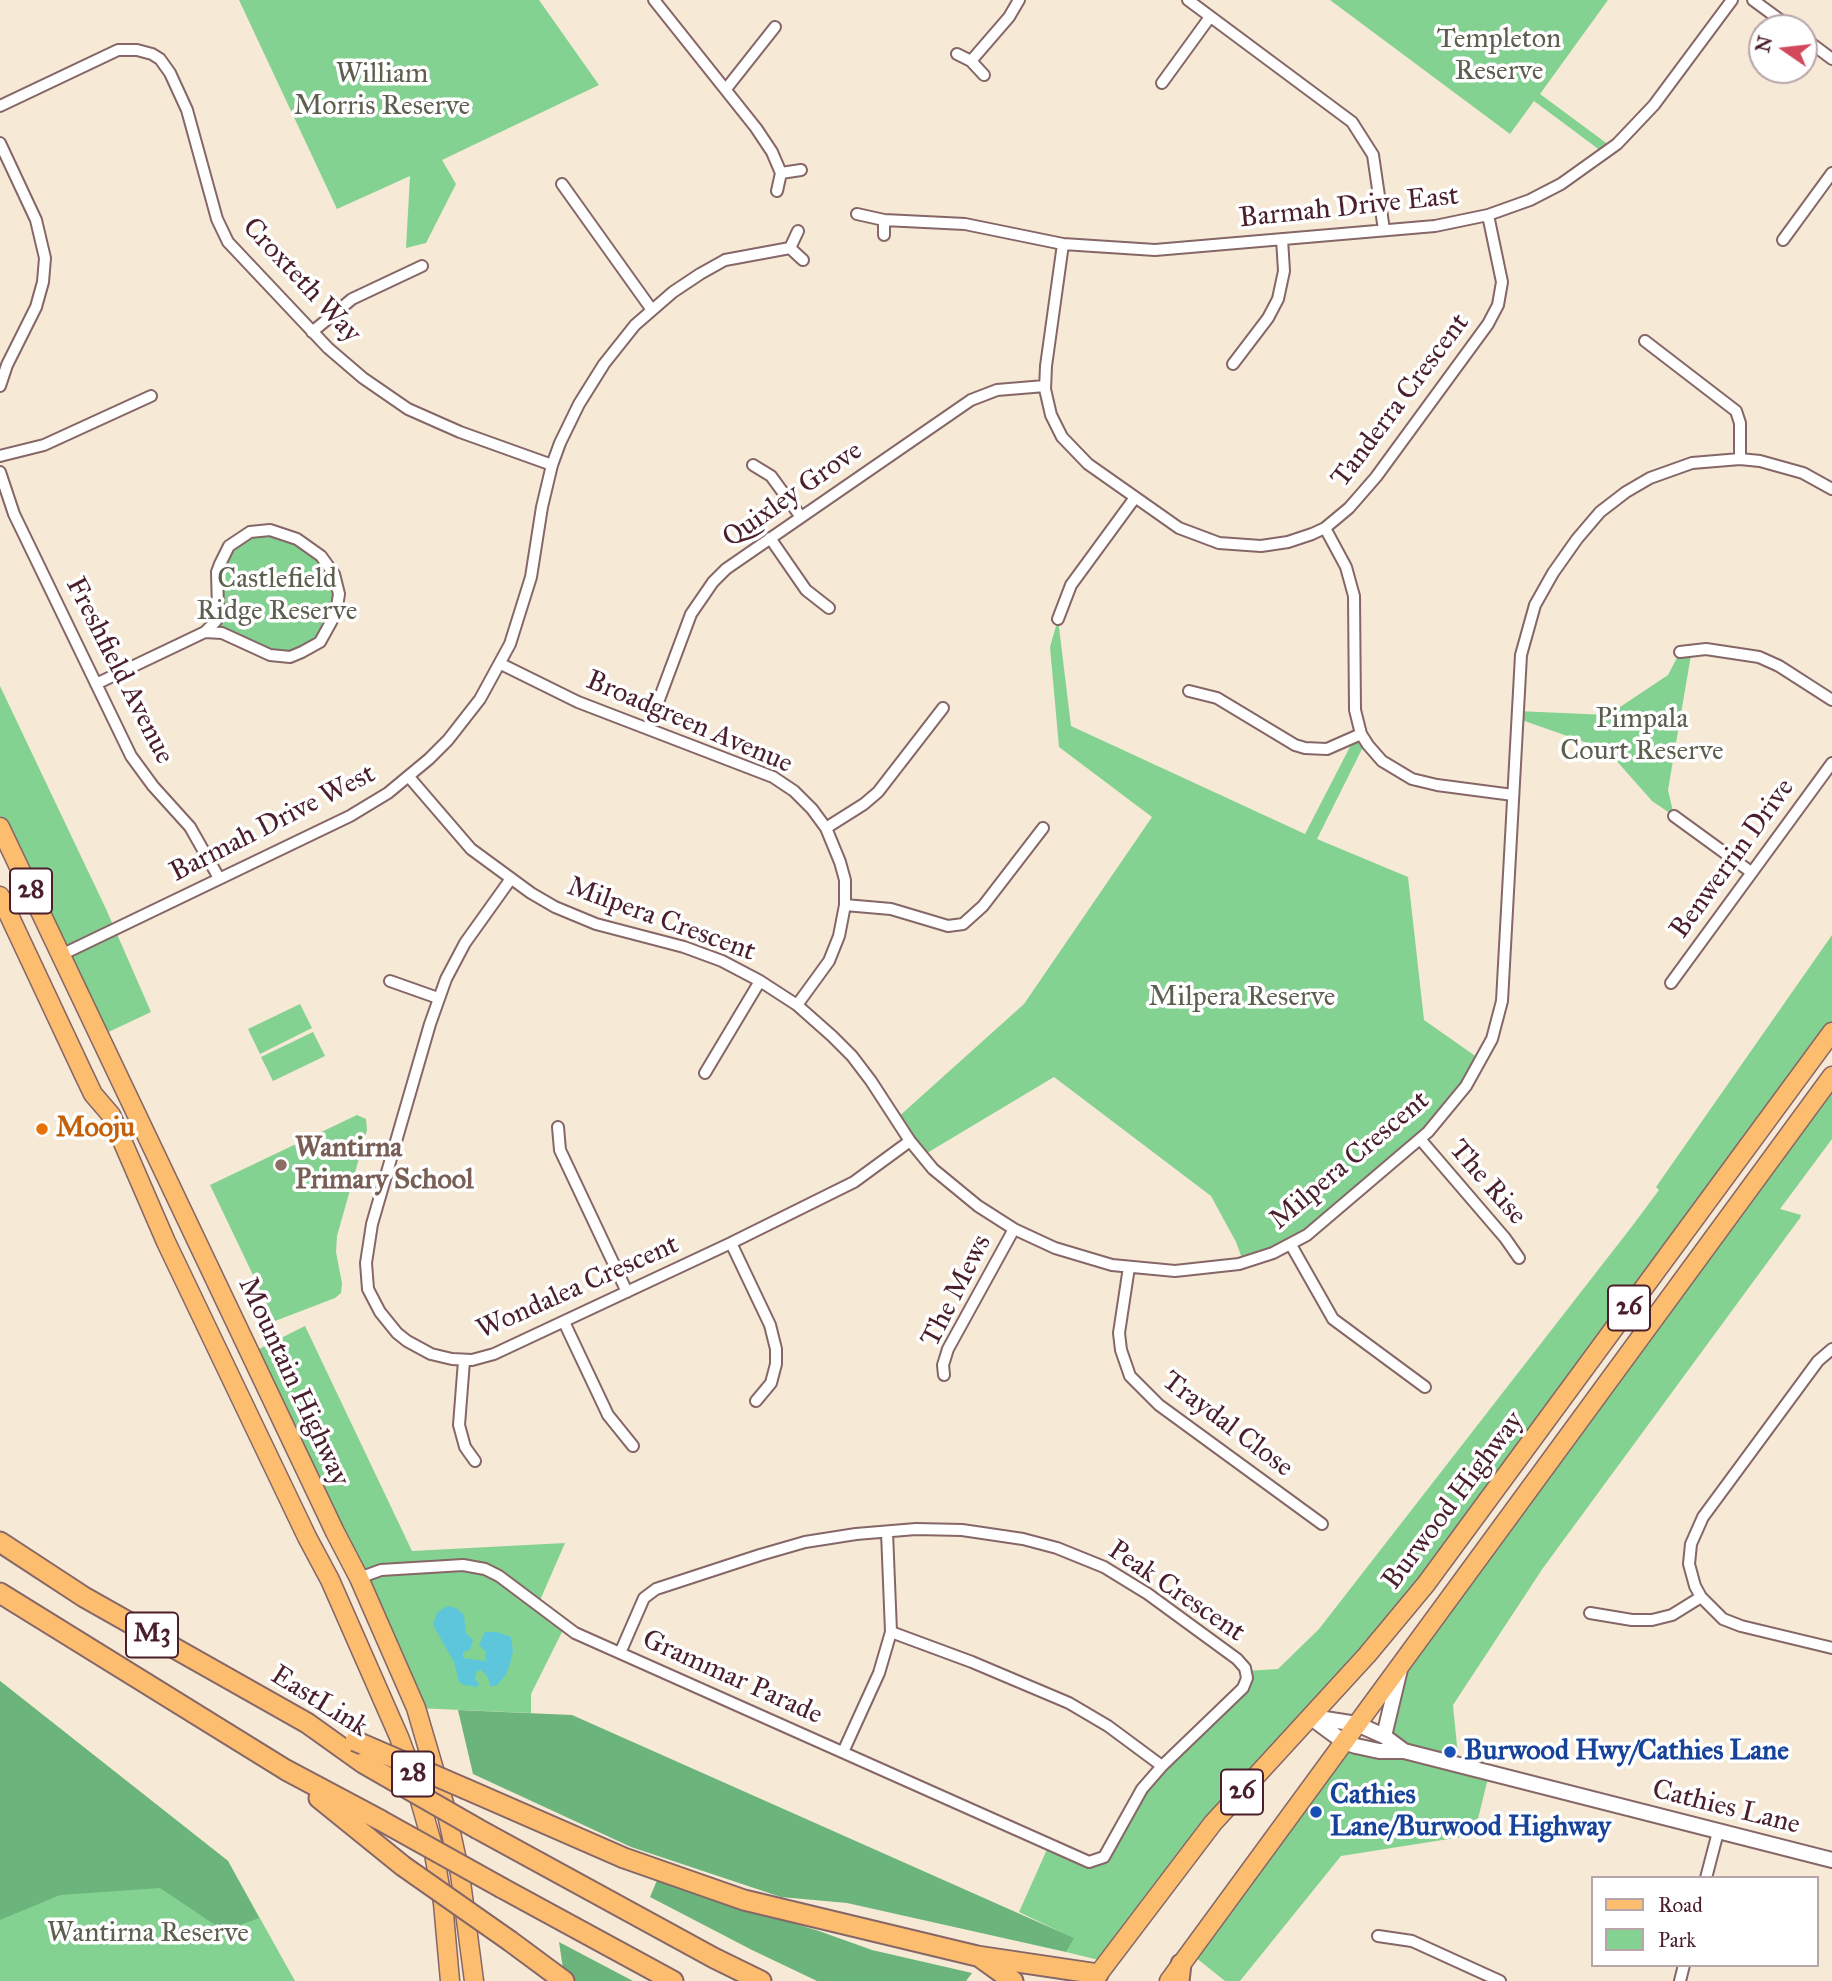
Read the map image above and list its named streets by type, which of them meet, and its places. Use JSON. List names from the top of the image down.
{
  "streets": {
    "highway": ["M3", "EastLink"],
    "main road": [
      "28",
      "26",
      "Mountain Highway",
      "Burwood Highway"
    ],
    "street": [
      "Barmah Drive East",
      "Croxteth Way",
      "Tanderra Crescent",
      "Quixley Grove",
      "Freshfield Avenue",
      "Broadgreen Avenue",
      "Barmah Drive West",
      "Benwerrin Drive",
      "Milpera Crescent",
      "The Rise",
      "Wondalea Crescent",
      "The Mews",
      "Traydal Close",
      "Peak Crescent",
      "Grammar Parade",
      "Cathies Lane"
    ]
  },
  "crossings": [
    ["Barmah Drive East", "Tanderra Crescent"],
    ["Croxteth Way", "Barmah Drive West"],
    ["Tanderra Crescent", "Quixley Grove"],
    ["Quixley Grove", "Broadgreen Avenue"],
    ["Freshfield Avenue", "Barmah Drive West"],
    ["Broadgreen Avenue", "Barmah Drive West"],
    ["Broadgreen Avenue", "Milpera Crescent"],
    ["Barmah Drive West", "Milpera Crescent"],
    ["Barmah Drive West", "Mountain Highway"],
    ["Milpera Crescent", "The Rise"],
    ["Milpera Crescent", "Wondalea Crescent"],
    ["Milpera Crescent", "The Mews"],
    ["Milpera Crescent", "Traydal Close"],
    ["Mountain Highway", "Grammar Parade"],
    ["Burwood Highway", "Cathies Lane"],
    ["Peak Crescent", "Grammar Parade"]
  ],
  "parks": [
    "Templeton Reserve",
    "William Morris Reserve",
    "Castlefield Ridge Reserve",
    "Pimpala Court Reserve",
    "Milpera Reserve",
    "Wantirna Reserve"
  ],
  "places": [
    "Mooju",
    "Wantirna Primary School",
    "Burwood Hwy/Cathies Lane",
    "Cathies Lane/Burwood Highway"
  ],
  "legend": ["Road", "Park"],
  "north": "left"
}
